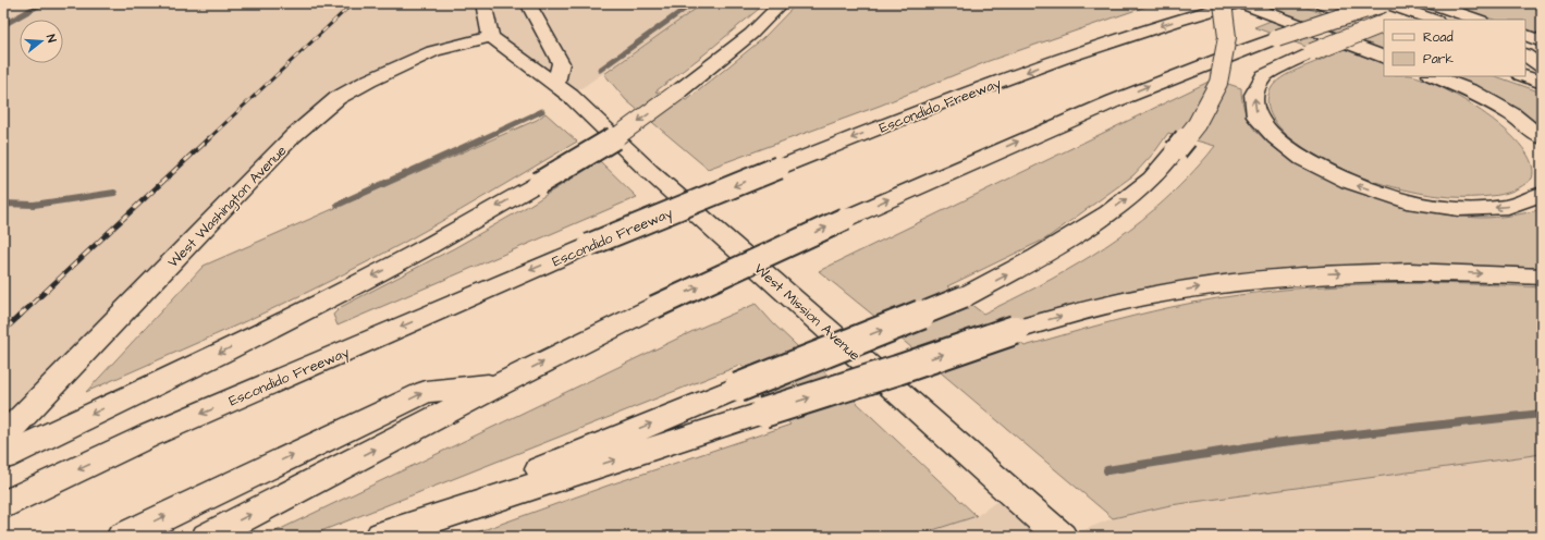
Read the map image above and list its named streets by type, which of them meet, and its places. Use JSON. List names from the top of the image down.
{
  "streets": {
    "main road": ["Escondido Freeway", "West Washington Avenue", "West Mission Avenue"]
  },
  "crossings": [
    ["West Washington Avenue", "West Mission Avenue"]
  ],
  "legend": ["Road", "Park"],
  "north": "right"
}
